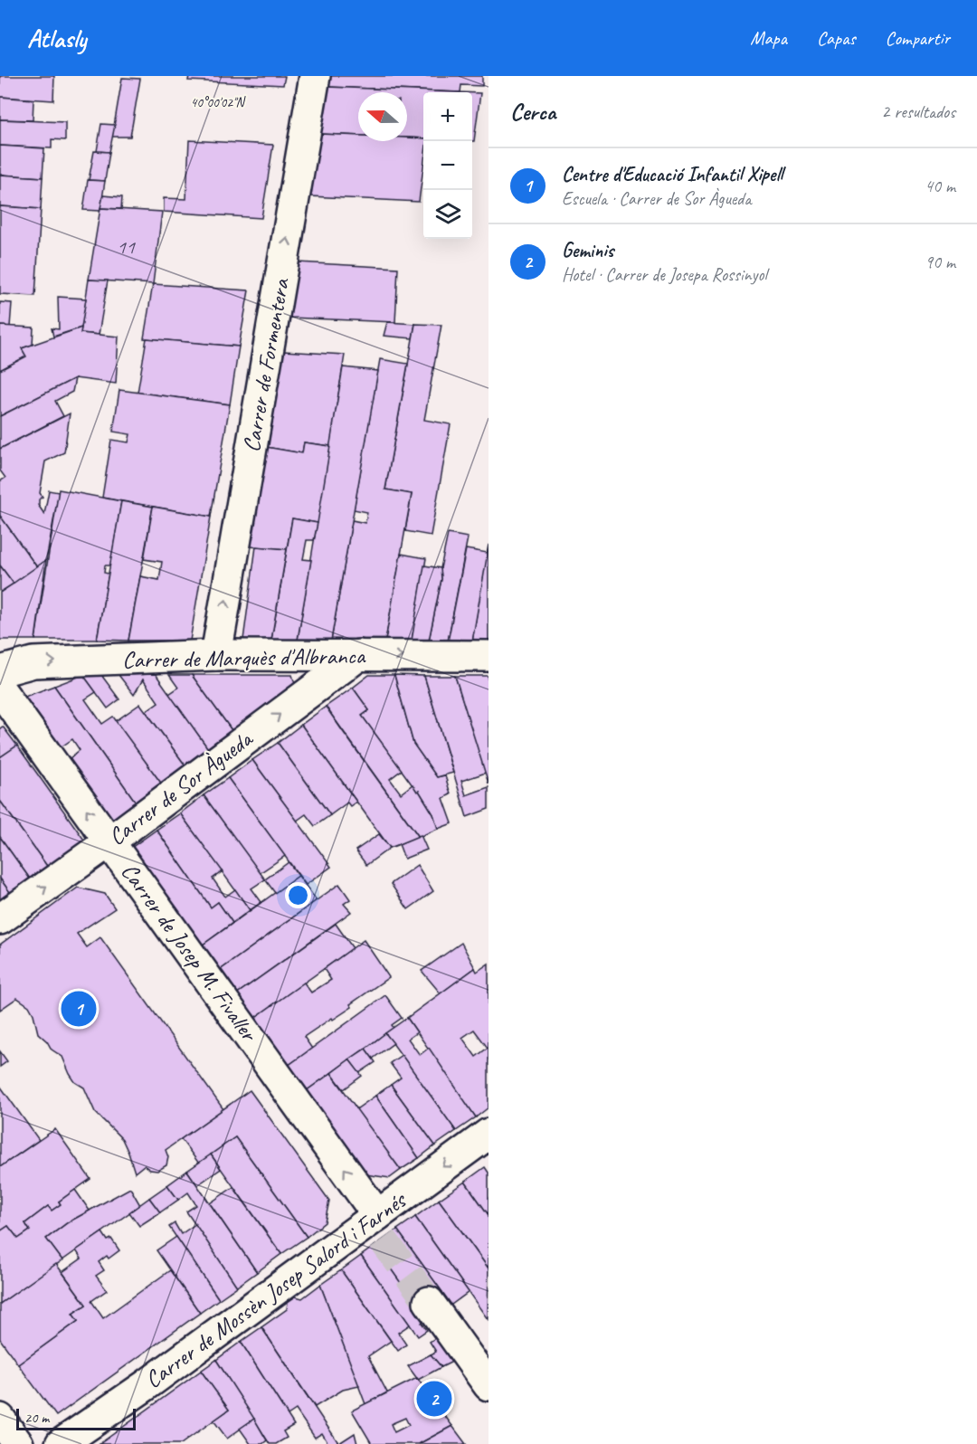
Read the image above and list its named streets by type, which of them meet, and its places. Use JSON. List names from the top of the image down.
{
  "streets": {
    "street": [
      "Carrer de Formentera",
      "Carrer de Marquès d'Albranca",
      "Carrer de Sor Àgueda",
      "Carrer de Josep M. Fivaller",
      "Carrer de Mossèn Josep Salord i Farnés"
    ]
  },
  "crossings": [
    ["Carrer de Formentera", "Carrer de Marquès d'Albranca"],
    ["Carrer de Marquès d'Albranca", "Carrer de Sor Àgueda"],
    ["Carrer de Sor Àgueda", "Carrer de Josep M. Fivaller"],
    ["Carrer de Josep M. Fivaller", "Carrer de Mossèn Josep Salord i Farnés"]
  ],
  "one_way": [
    "Carrer de Formentera",
    "Carrer de Marquès d'Albranca",
    "Carrer de Sor Àgueda",
    "Carrer de Josep M. Fivaller"
  ],
  "house_numbers": ["11"],
  "scale_bar": "20 m",
  "north": "left",
  "page": {
    "header": "Atlasly",
    "nav": ["Mapa", "Capas", "Compartir"],
    "heading": ["Cerca", "2 resultados"],
    "map_buttons": ["+", "−"],
    "list": [
      {
        "mark": "1",
        "name": "Centre d'Educació Infantil Xipell",
        "note": "Escuela · Carrer de Sor Àgueda",
        "value": "40 m"
      },
      {
        "mark": "2",
        "name": "Geminis",
        "note": "Hotel · Carrer de Josepa Rossinyol",
        "value": "90 m"
      }
    ],
    "pins": ["1", "2"],
    "scale": "20 m"
  },
  "coordinates": ["40°00'02\"N"]
}
